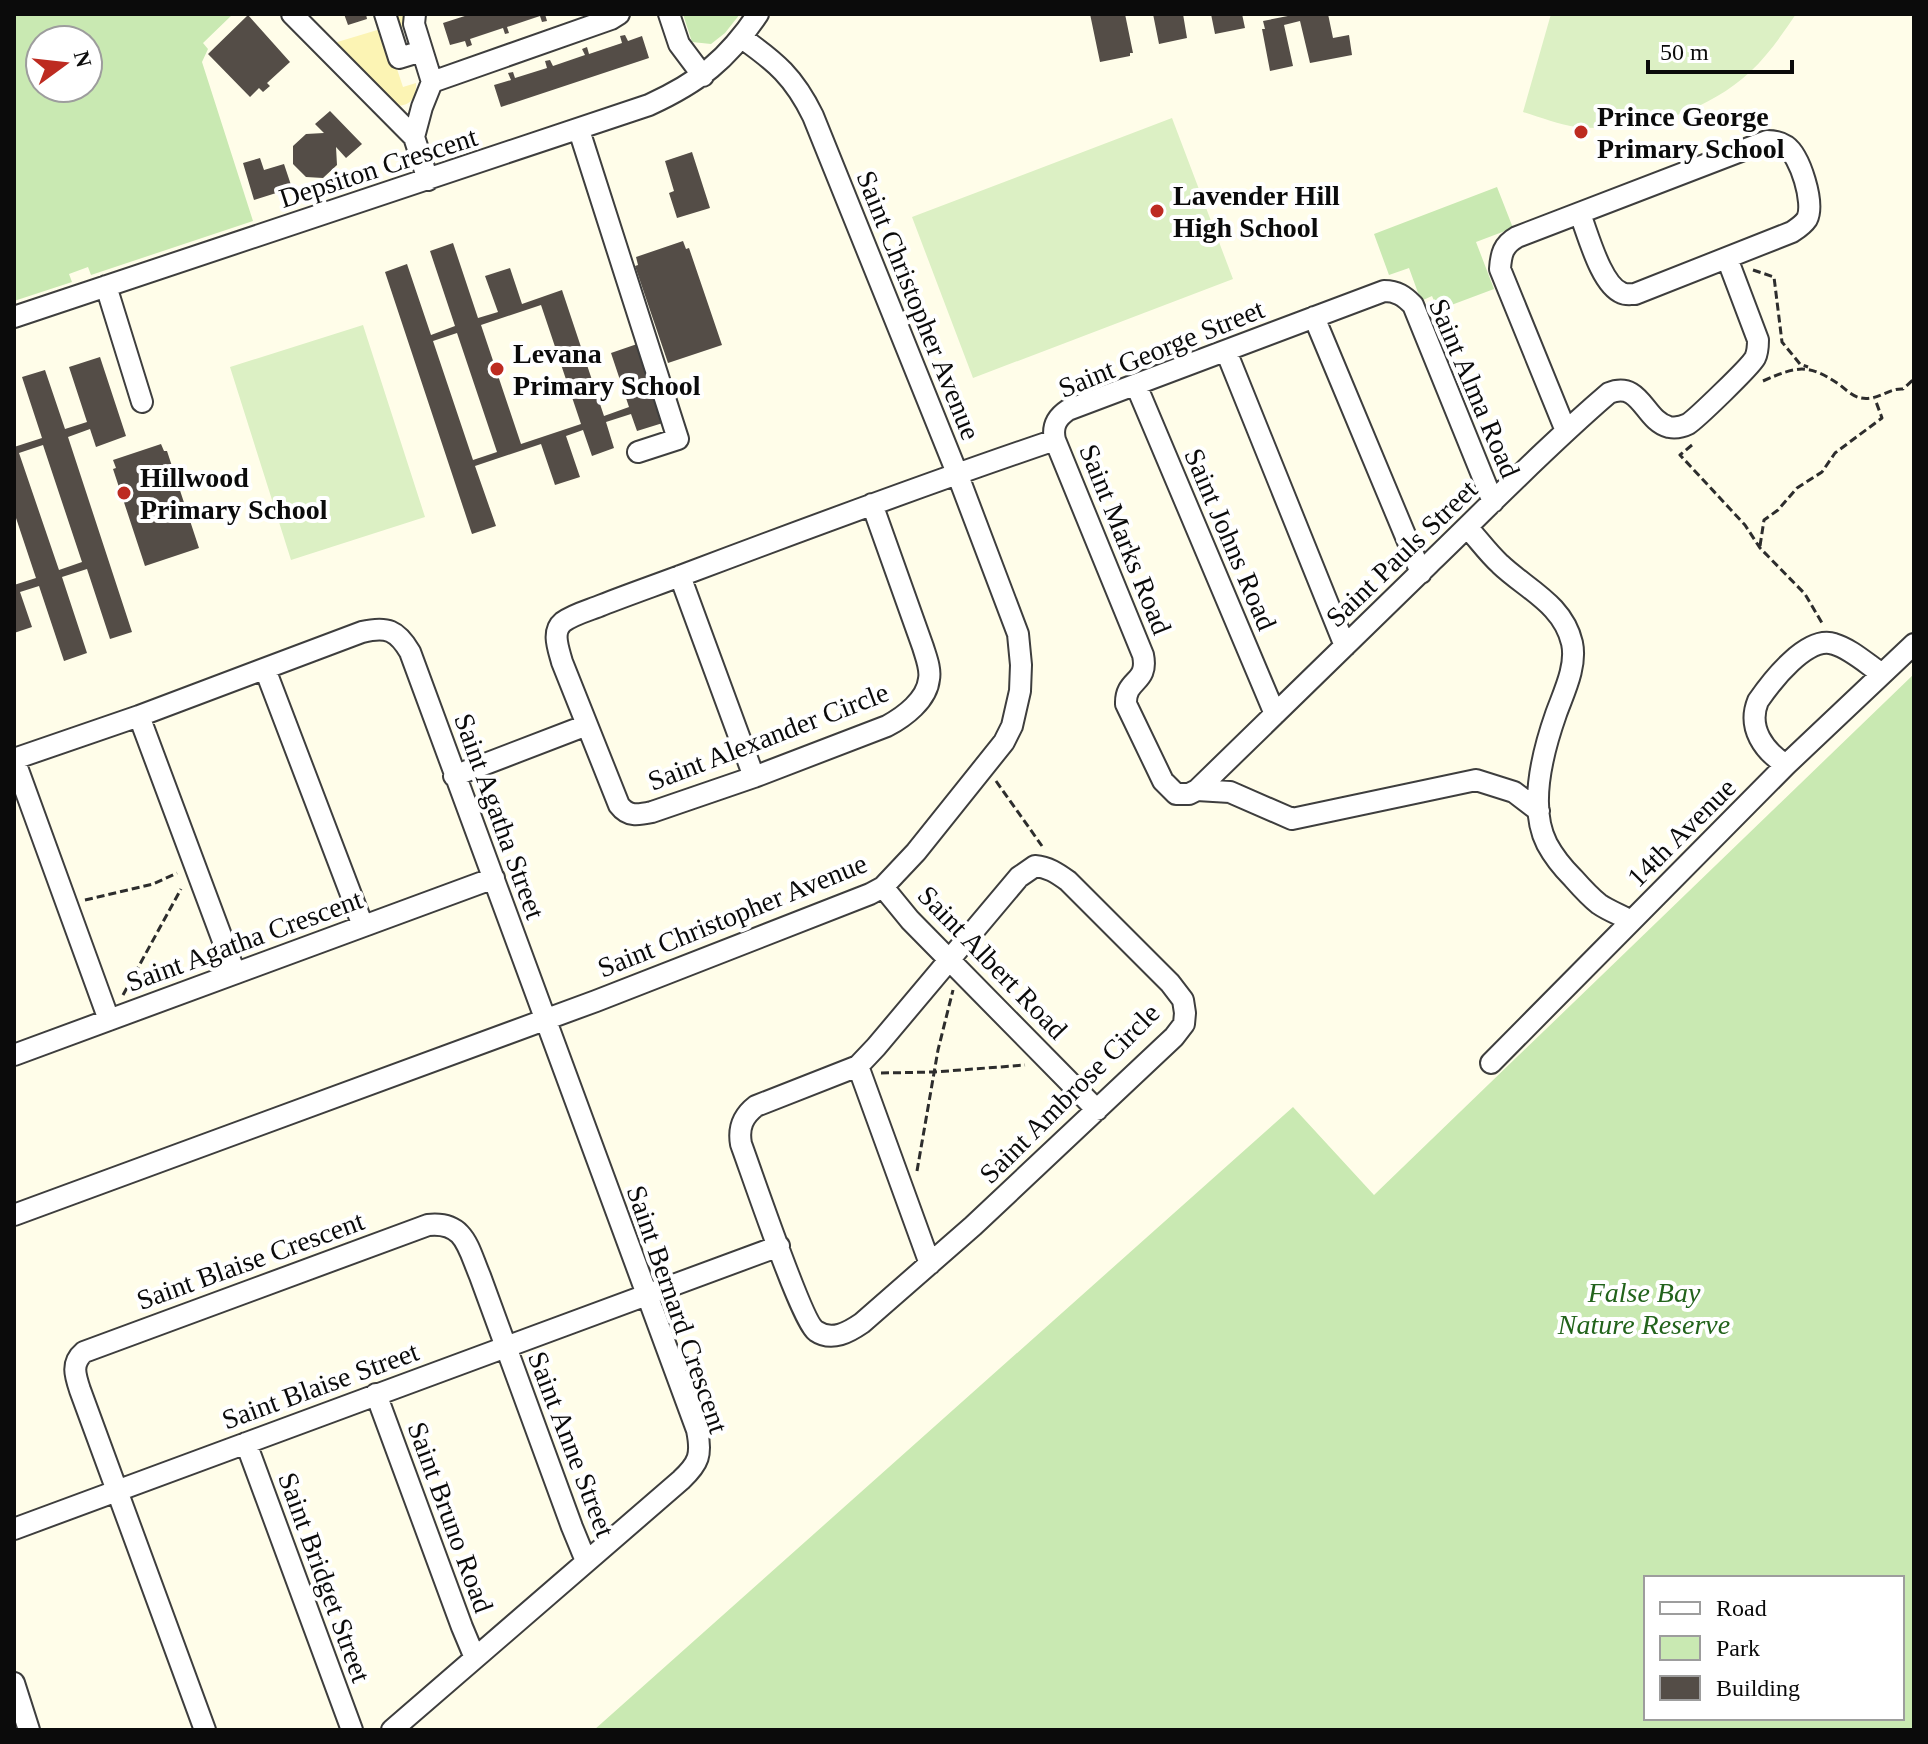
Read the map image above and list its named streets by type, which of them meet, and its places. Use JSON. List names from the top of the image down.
{
  "streets": {
    "street": [
      "Depsiton Crescent",
      "Saint Christopher Avenue",
      "Saint George Street",
      "Saint Alma Road",
      "Saint Marks Road",
      "Saint Johns Road",
      "Saint Pauls Street",
      "Saint Alexander Circle",
      "Saint Agatha Street",
      "14th Avenue",
      "Saint Agatha Crescent",
      "Saint Albert Road",
      "Saint Ambrose Circle",
      "Saint Blaise Crescent",
      "Saint Bernard Crescent",
      "Saint Blaise Street",
      "Saint Anne Street",
      "Saint Bruno Road",
      "Saint Bridget Street"
    ]
  },
  "crossings": [
    ["Depsiton Crescent", "Saint Christopher Avenue"],
    ["Saint Christopher Avenue", "Saint George Street"],
    ["Saint Christopher Avenue", "Saint Alexander Circle"],
    ["Saint Christopher Avenue", "Saint Agatha Street"],
    ["Saint Christopher Avenue", "Saint Albert Road"],
    ["Saint Christopher Avenue", "Saint Bernard Crescent"],
    ["Saint George Street", "Saint Alma Road"],
    ["Saint George Street", "Saint Marks Road"],
    ["Saint George Street", "Saint Johns Road"],
    ["Saint George Street", "Saint Alexander Circle"],
    ["Saint Alma Road", "Saint Pauls Street"],
    ["Saint Johns Road", "Saint Pauls Street"],
    ["Saint Agatha Street", "Saint Agatha Crescent"],
    ["Saint Agatha Street", "Saint Bernard Crescent"],
    ["Saint Albert Road", "Saint Ambrose Circle"],
    ["Saint Blaise Crescent", "Saint Blaise Street"],
    ["Saint Blaise Crescent", "Saint Anne Street"],
    ["Saint Bernard Crescent", "Saint Blaise Street"],
    ["Saint Bernard Crescent", "Saint Anne Street"],
    ["Saint Bernard Crescent", "Saint Bruno Road"],
    ["Saint Blaise Street", "Saint Anne Street"],
    ["Saint Blaise Street", "Saint Bruno Road"],
    ["Saint Blaise Street", "Saint Bridget Street"]
  ],
  "parks": ["False Bay Nature Reserve"],
  "places": [
    "Prince George Primary School",
    "Lavender Hill High School",
    "Levana Primary School",
    "Hillwood Primary School"
  ],
  "legend": ["Road", "Park", "Building"],
  "scale_bar": "50 m",
  "north": "right"
}
